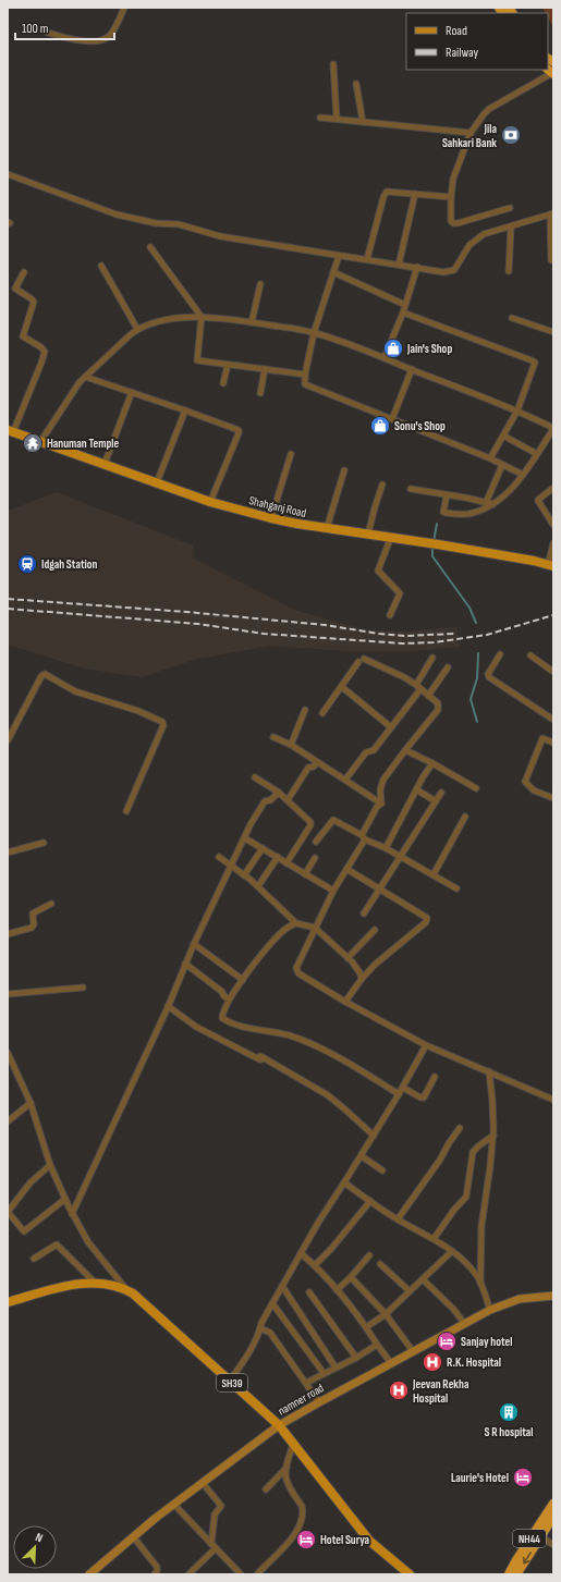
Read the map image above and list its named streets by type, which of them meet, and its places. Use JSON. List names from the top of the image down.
{
  "streets": {
    "highway": ["NH44"],
    "main road": ["Shahganj Road", "SH39", "namner road"]
  },
  "crossings": [
    ["SH39", "namner road"]
  ],
  "places": {
    "bank": ["Jila Sahkari Bank"],
    "shop": ["Jain's Shop", "Sonu's Shop"],
    "temple": ["Hanuman Temple"],
    "station": ["Idgah Station"],
    "hotel": ["Sanjay hotel", "Laurie's Hotel", "Hotel Surya"],
    "hospital": ["R.K. Hospital", "Jeevan Rekha Hospital"],
    "building": ["S R hospital"]
  },
  "legend": ["Road", "Railway"],
  "scale_bar": "100 m",
  "north": "top right"
}
